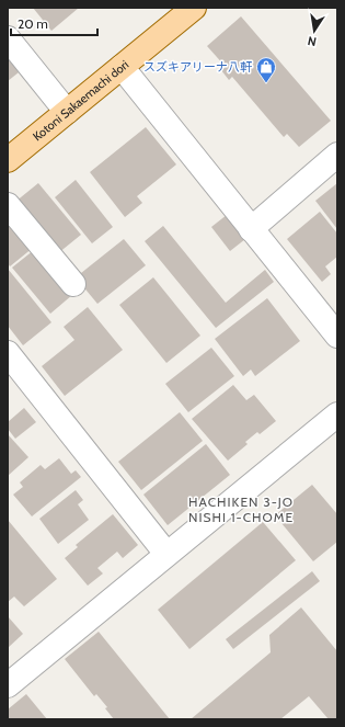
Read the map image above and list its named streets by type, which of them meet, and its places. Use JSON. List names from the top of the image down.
{
  "streets": {
    "main road": ["Kotoni Sakaemachi dori"]
  },
  "districts": ["HACHIKEN 3-JO NISHI 1-CHOME"],
  "places": {
    "shop": ["スズキアリーナ八軒"]
  },
  "scale_bar": "20 m",
  "north": "bottom"
}
